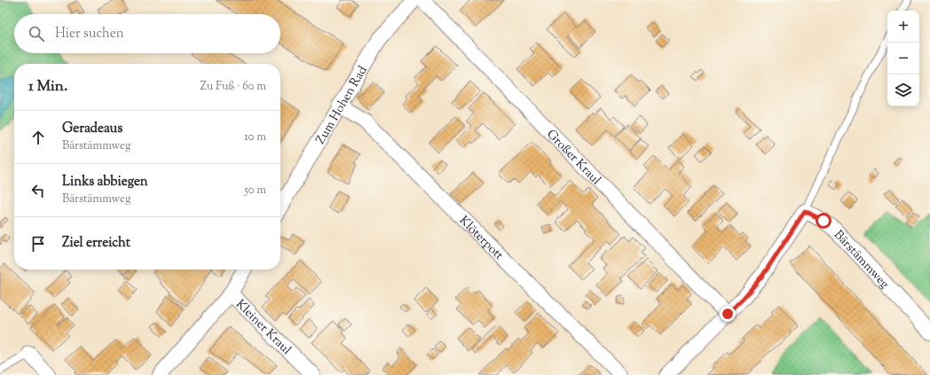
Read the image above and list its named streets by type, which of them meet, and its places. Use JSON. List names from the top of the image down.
{
  "streets": {
    "street": [
      "Zum Hohen Rad",
      "Großer Kraul",
      "Klöterpott",
      "Bärstämmweg",
      "Kleiner Kraul"
    ]
  },
  "crossings": [
    ["Zum Hohen Rad", "Klöterpott"]
  ],
  "page": {
    "map_buttons": ["+", "−"],
    "search": "Hier suchen",
    "heading": ["1 Min.", "Zu Fuß · 60 m"],
    "list": [
      ["Geradeaus", "Bärstämmweg", "10 m"],
      ["Links abbiegen", "Bärstämmweg", "50 m"],
      "Ziel erreicht"
    ]
  }
}
